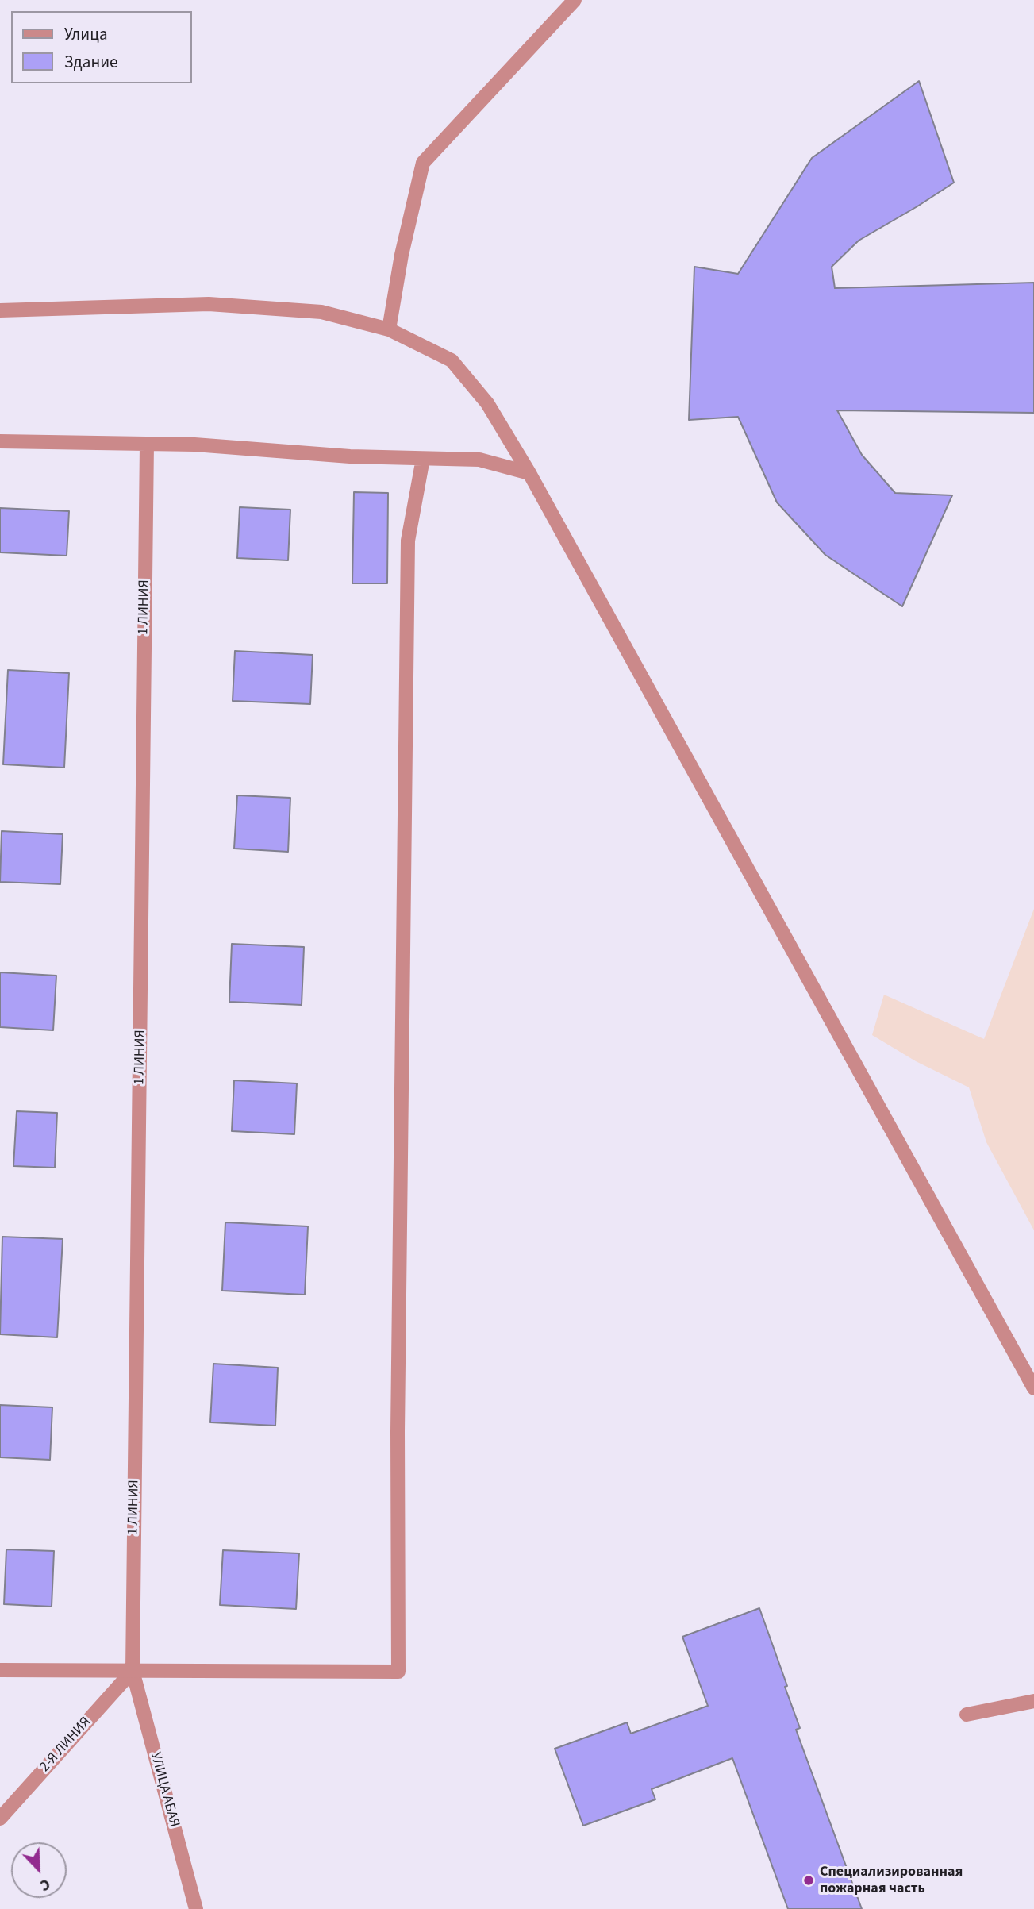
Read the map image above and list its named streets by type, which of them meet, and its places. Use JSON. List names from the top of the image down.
{
  "streets": {
    "street": ["1 ЛИНИЯ", "2-Я ЛИНИЯ", "УЛИЦА АБАЯ"]
  },
  "crossings": [
    ["1 ЛИНИЯ", "2-Я ЛИНИЯ"],
    ["1 ЛИНИЯ", "УЛИЦА АБАЯ"],
    ["2-Я ЛИНИЯ", "УЛИЦА АБАЯ"]
  ],
  "places": ["Специализированная пожарная часть"],
  "legend": ["Улица", "Здание"],
  "north": "bottom right"
}
